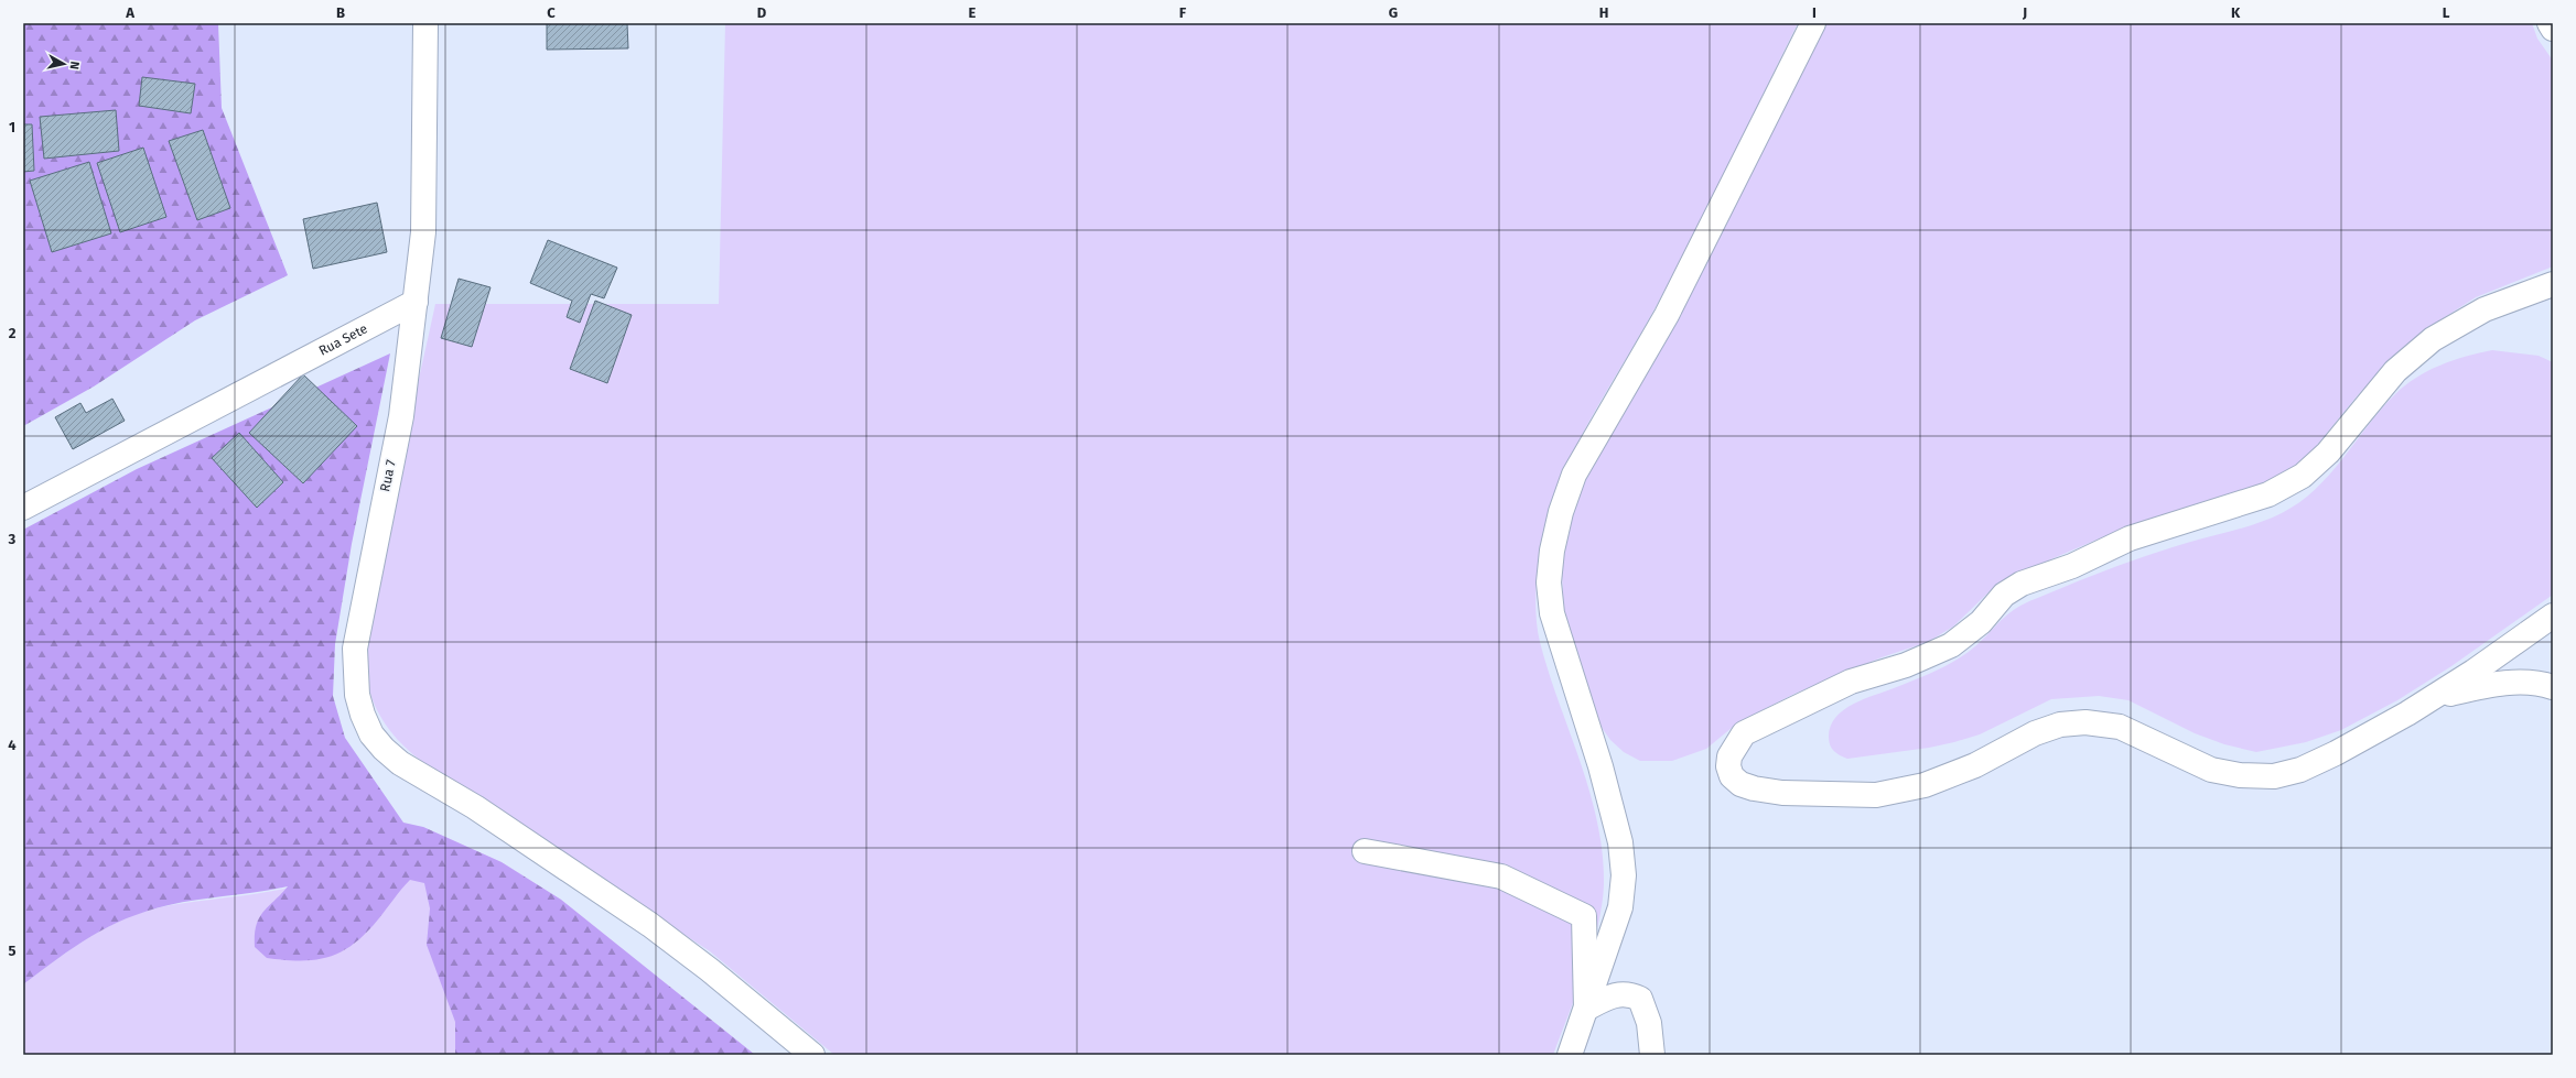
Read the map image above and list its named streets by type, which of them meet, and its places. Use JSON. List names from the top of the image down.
{
  "streets": {
    "street": ["Rua Sete", "Rua 7"]
  },
  "crossings": [
    ["Rua Sete", "Rua 7"]
  ],
  "north": "right",
  "grid": {
    "columns": [
      "A",
      "B",
      "C",
      "D",
      "E",
      "F",
      "G",
      "H",
      "I",
      "J",
      "K",
      "L"
    ],
    "rows": [
      "1",
      "2",
      "3",
      "4",
      "5"
    ]
  }
}
